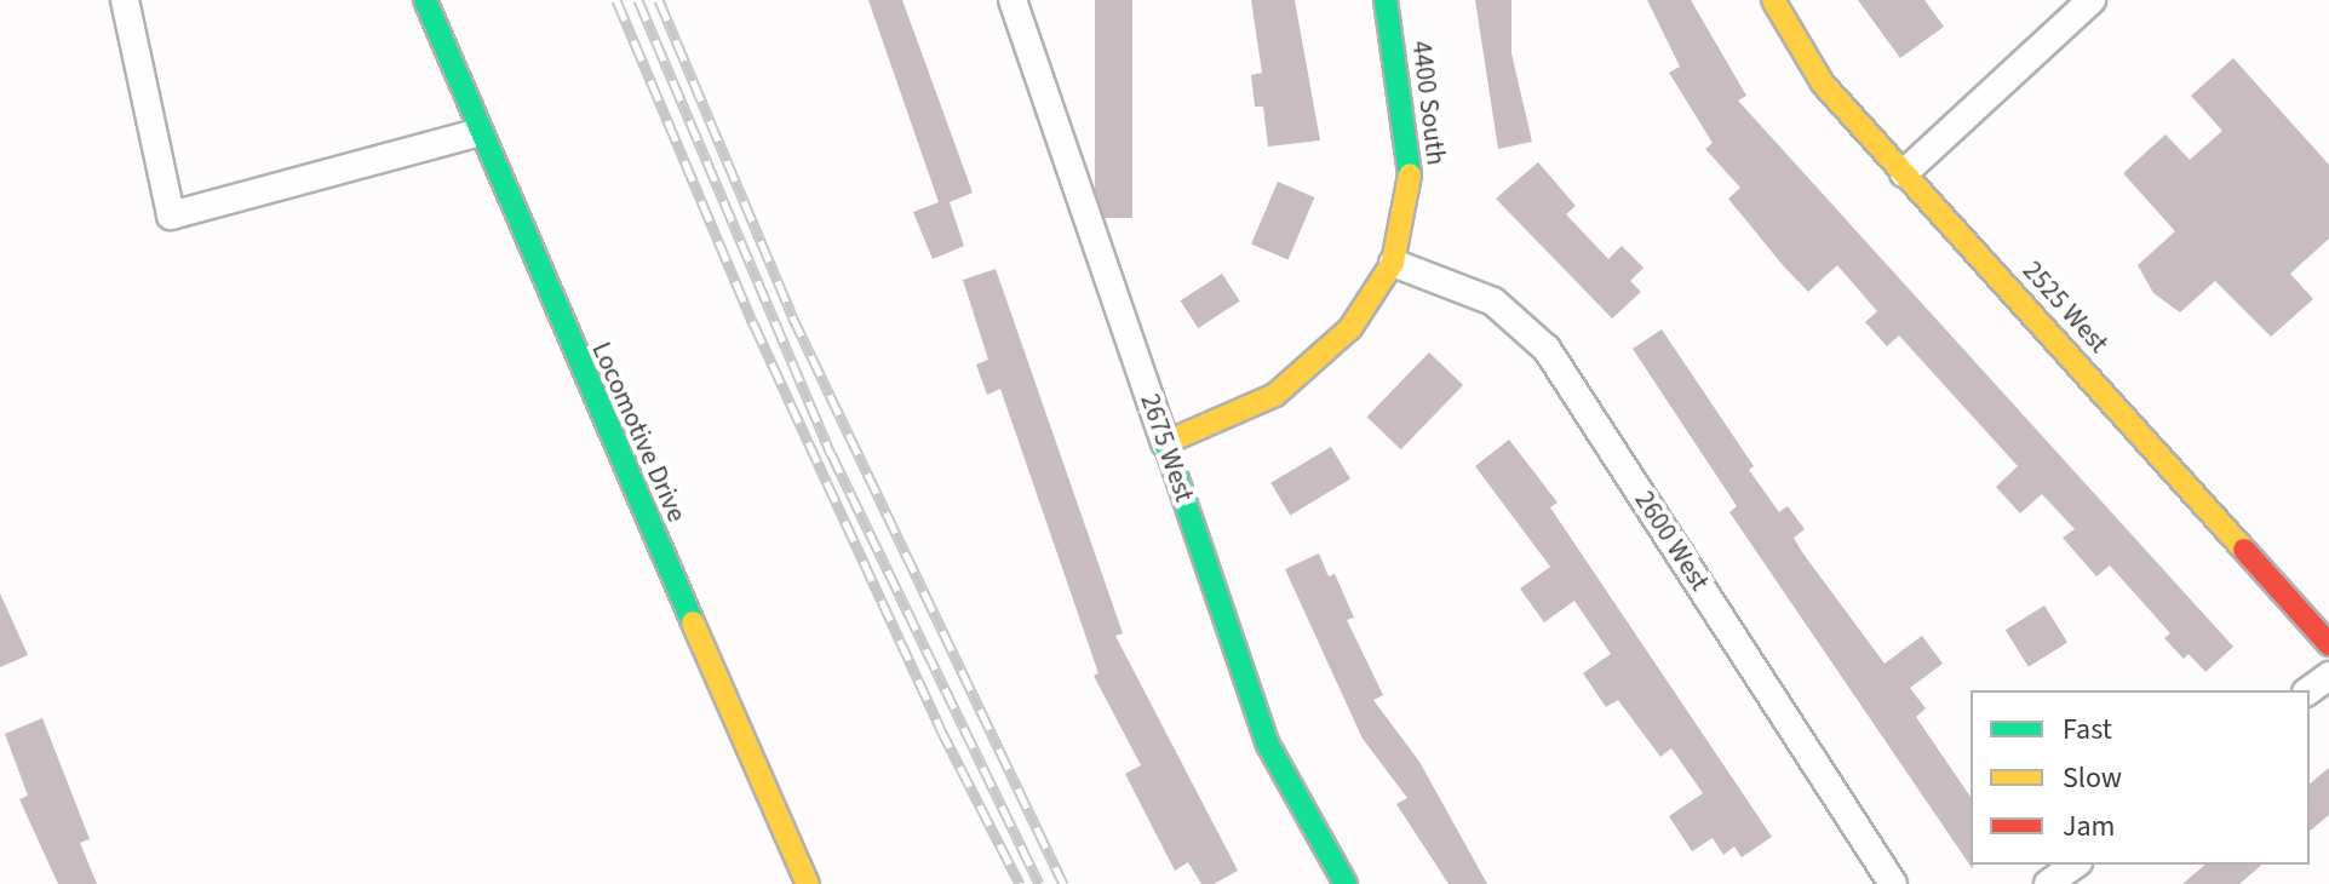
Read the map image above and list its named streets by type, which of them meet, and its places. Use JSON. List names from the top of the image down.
{
  "streets": {
    "street": [
      "4400 South",
      "2525 West",
      "Locomotive Drive",
      "2675 West",
      "2600 West"
    ]
  },
  "crossings": [
    ["4400 South", "2675 West"],
    ["4400 South", "2600 West"]
  ],
  "legend": ["Fast", "Slow", "Jam"]
}
